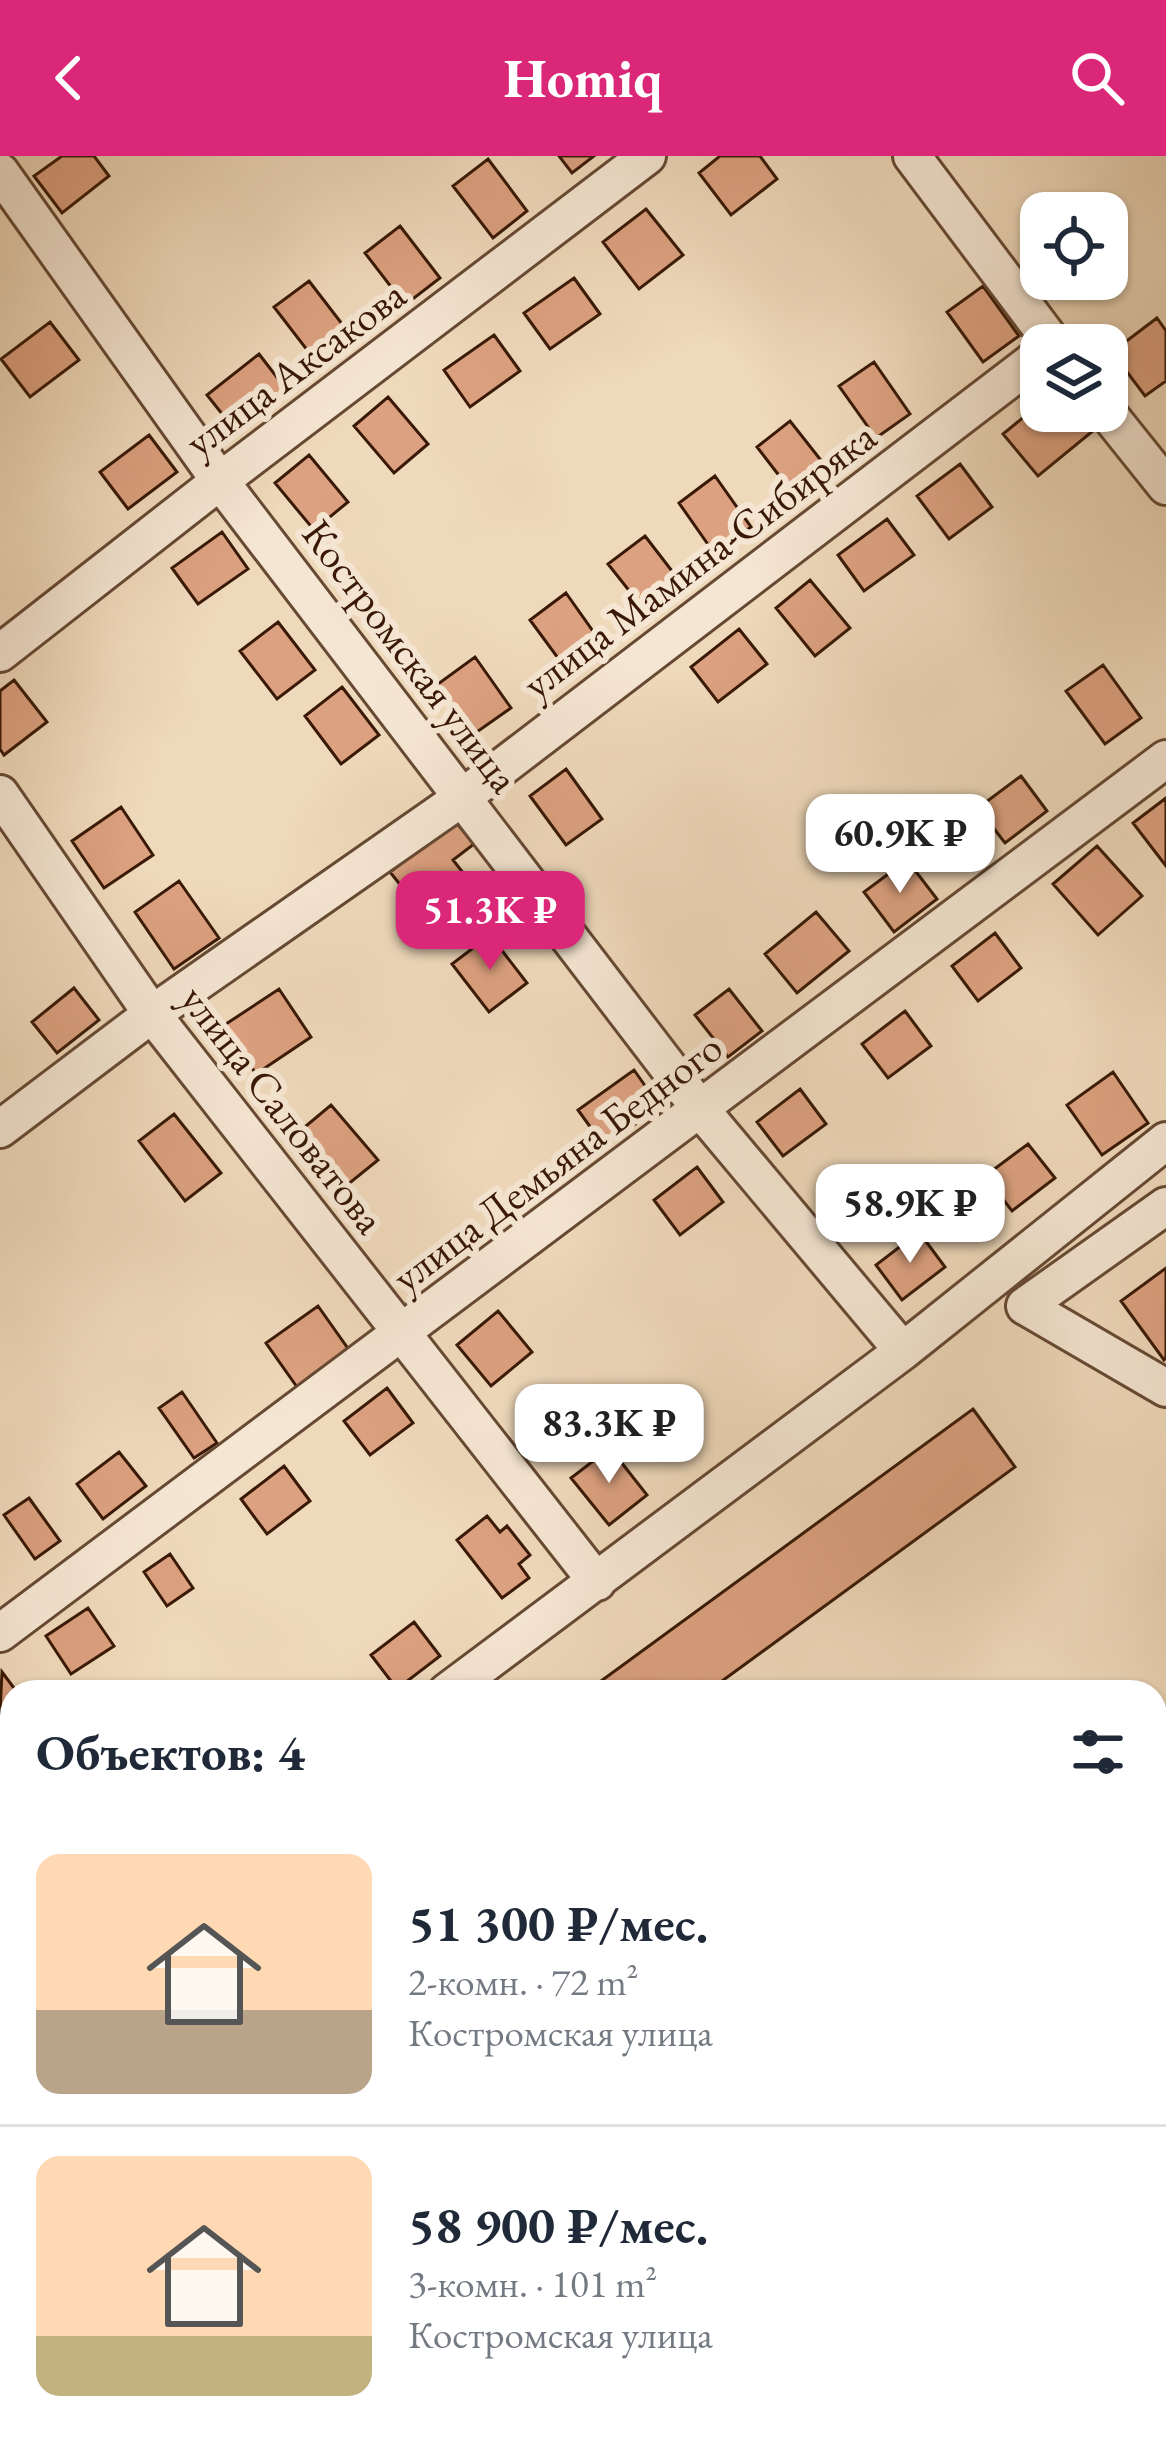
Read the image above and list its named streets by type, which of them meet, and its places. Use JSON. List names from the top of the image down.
{
  "streets": {
    "street": [
      "улица Аксакова",
      "улица Мамина-Сибиряка",
      "Костромская улица",
      "улица Саловатова",
      "улица Демьяна Бедного"
    ]
  },
  "crossings": [
    ["улица Аксакова", "Костромская улица"],
    ["улица Мамина-Сибиряка", "Костромская улица"],
    ["улица Мамина-Сибиряка", "улица Саловатова"],
    ["Костромская улица", "улица Демьяна Бедного"],
    ["улица Саловатова", "улица Демьяна Бедного"]
  ],
  "page": {
    "header": "Homiq",
    "price": [
      "60.9K ₽",
      "51.3K ₽",
      "58.9K ₽",
      "83.3K ₽"
    ],
    "heading": "Объектов: 4",
    "list": [
      {
        "name": "51 300 ₽/мес.",
        "note": "2-комн. · 72 m² · Костромская улица"
      },
      {
        "name": "58 900 ₽/мес.",
        "note": "3-комн. · 101 m² · Костромская улица"
      }
    ]
  }
}
